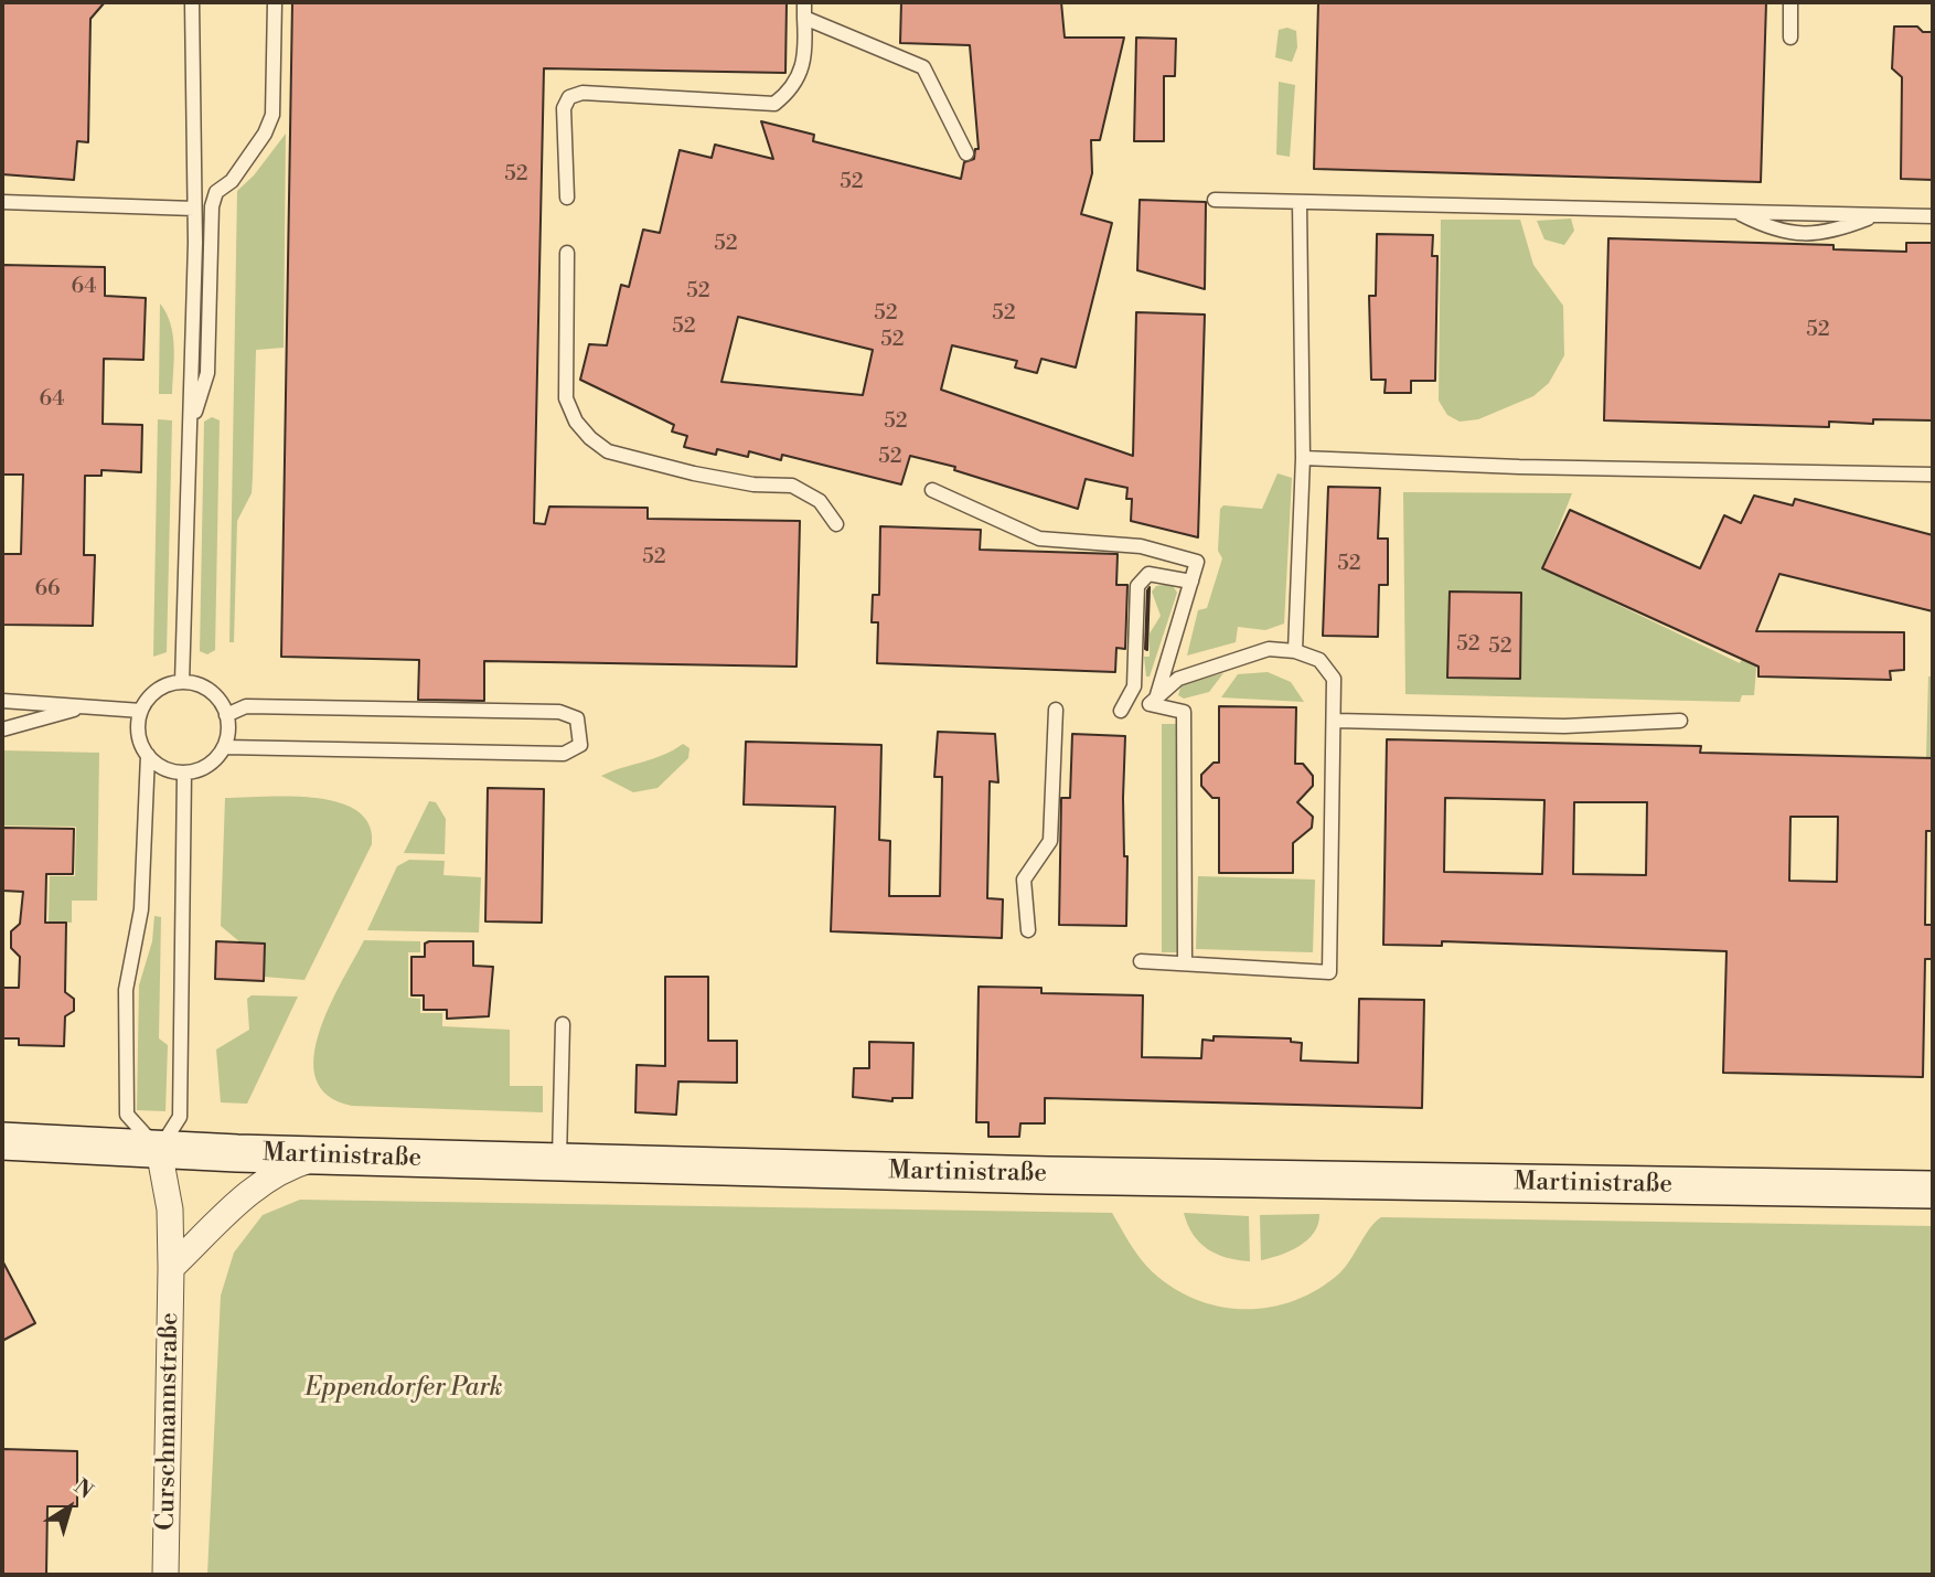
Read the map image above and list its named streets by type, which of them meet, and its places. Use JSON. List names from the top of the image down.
{
  "streets": {
    "street": ["Martinistraße", "Curschmannstraße"]
  },
  "crossings": [
    ["Martinistraße", "Curschmannstraße"]
  ],
  "parks": ["Eppendorfer Park"],
  "house_numbers": [
    "52",
    "52",
    "52",
    "64",
    "52",
    "52",
    "52",
    "52",
    "52",
    "52",
    "64",
    "52",
    "52",
    "52",
    "52",
    "66",
    "52",
    "52"
  ],
  "north": "top right"
}
